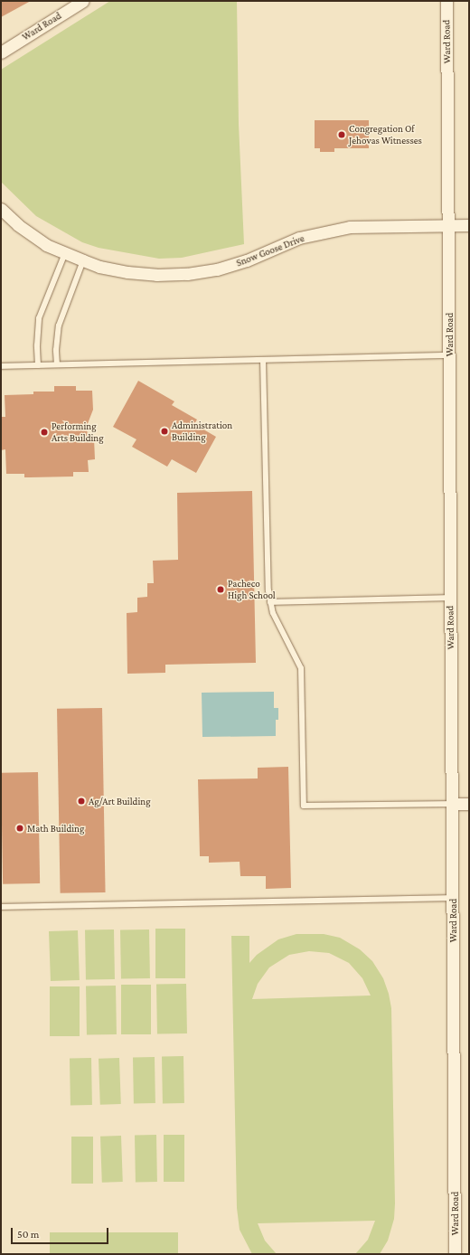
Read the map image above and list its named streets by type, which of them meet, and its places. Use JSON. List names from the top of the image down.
{
  "streets": {
    "street": ["Ward Road", "Snow Goose Drive"]
  },
  "crossings": [
    ["Ward Road", "Snow Goose Drive"]
  ],
  "places": [
    "Congregation Of Jehovas Witnesses",
    "Administration Building",
    "Performing Arts Building",
    "Pacheco High School",
    "Ag/Art Building",
    "Math Building"
  ],
  "scale_bar": "50 m"
}
